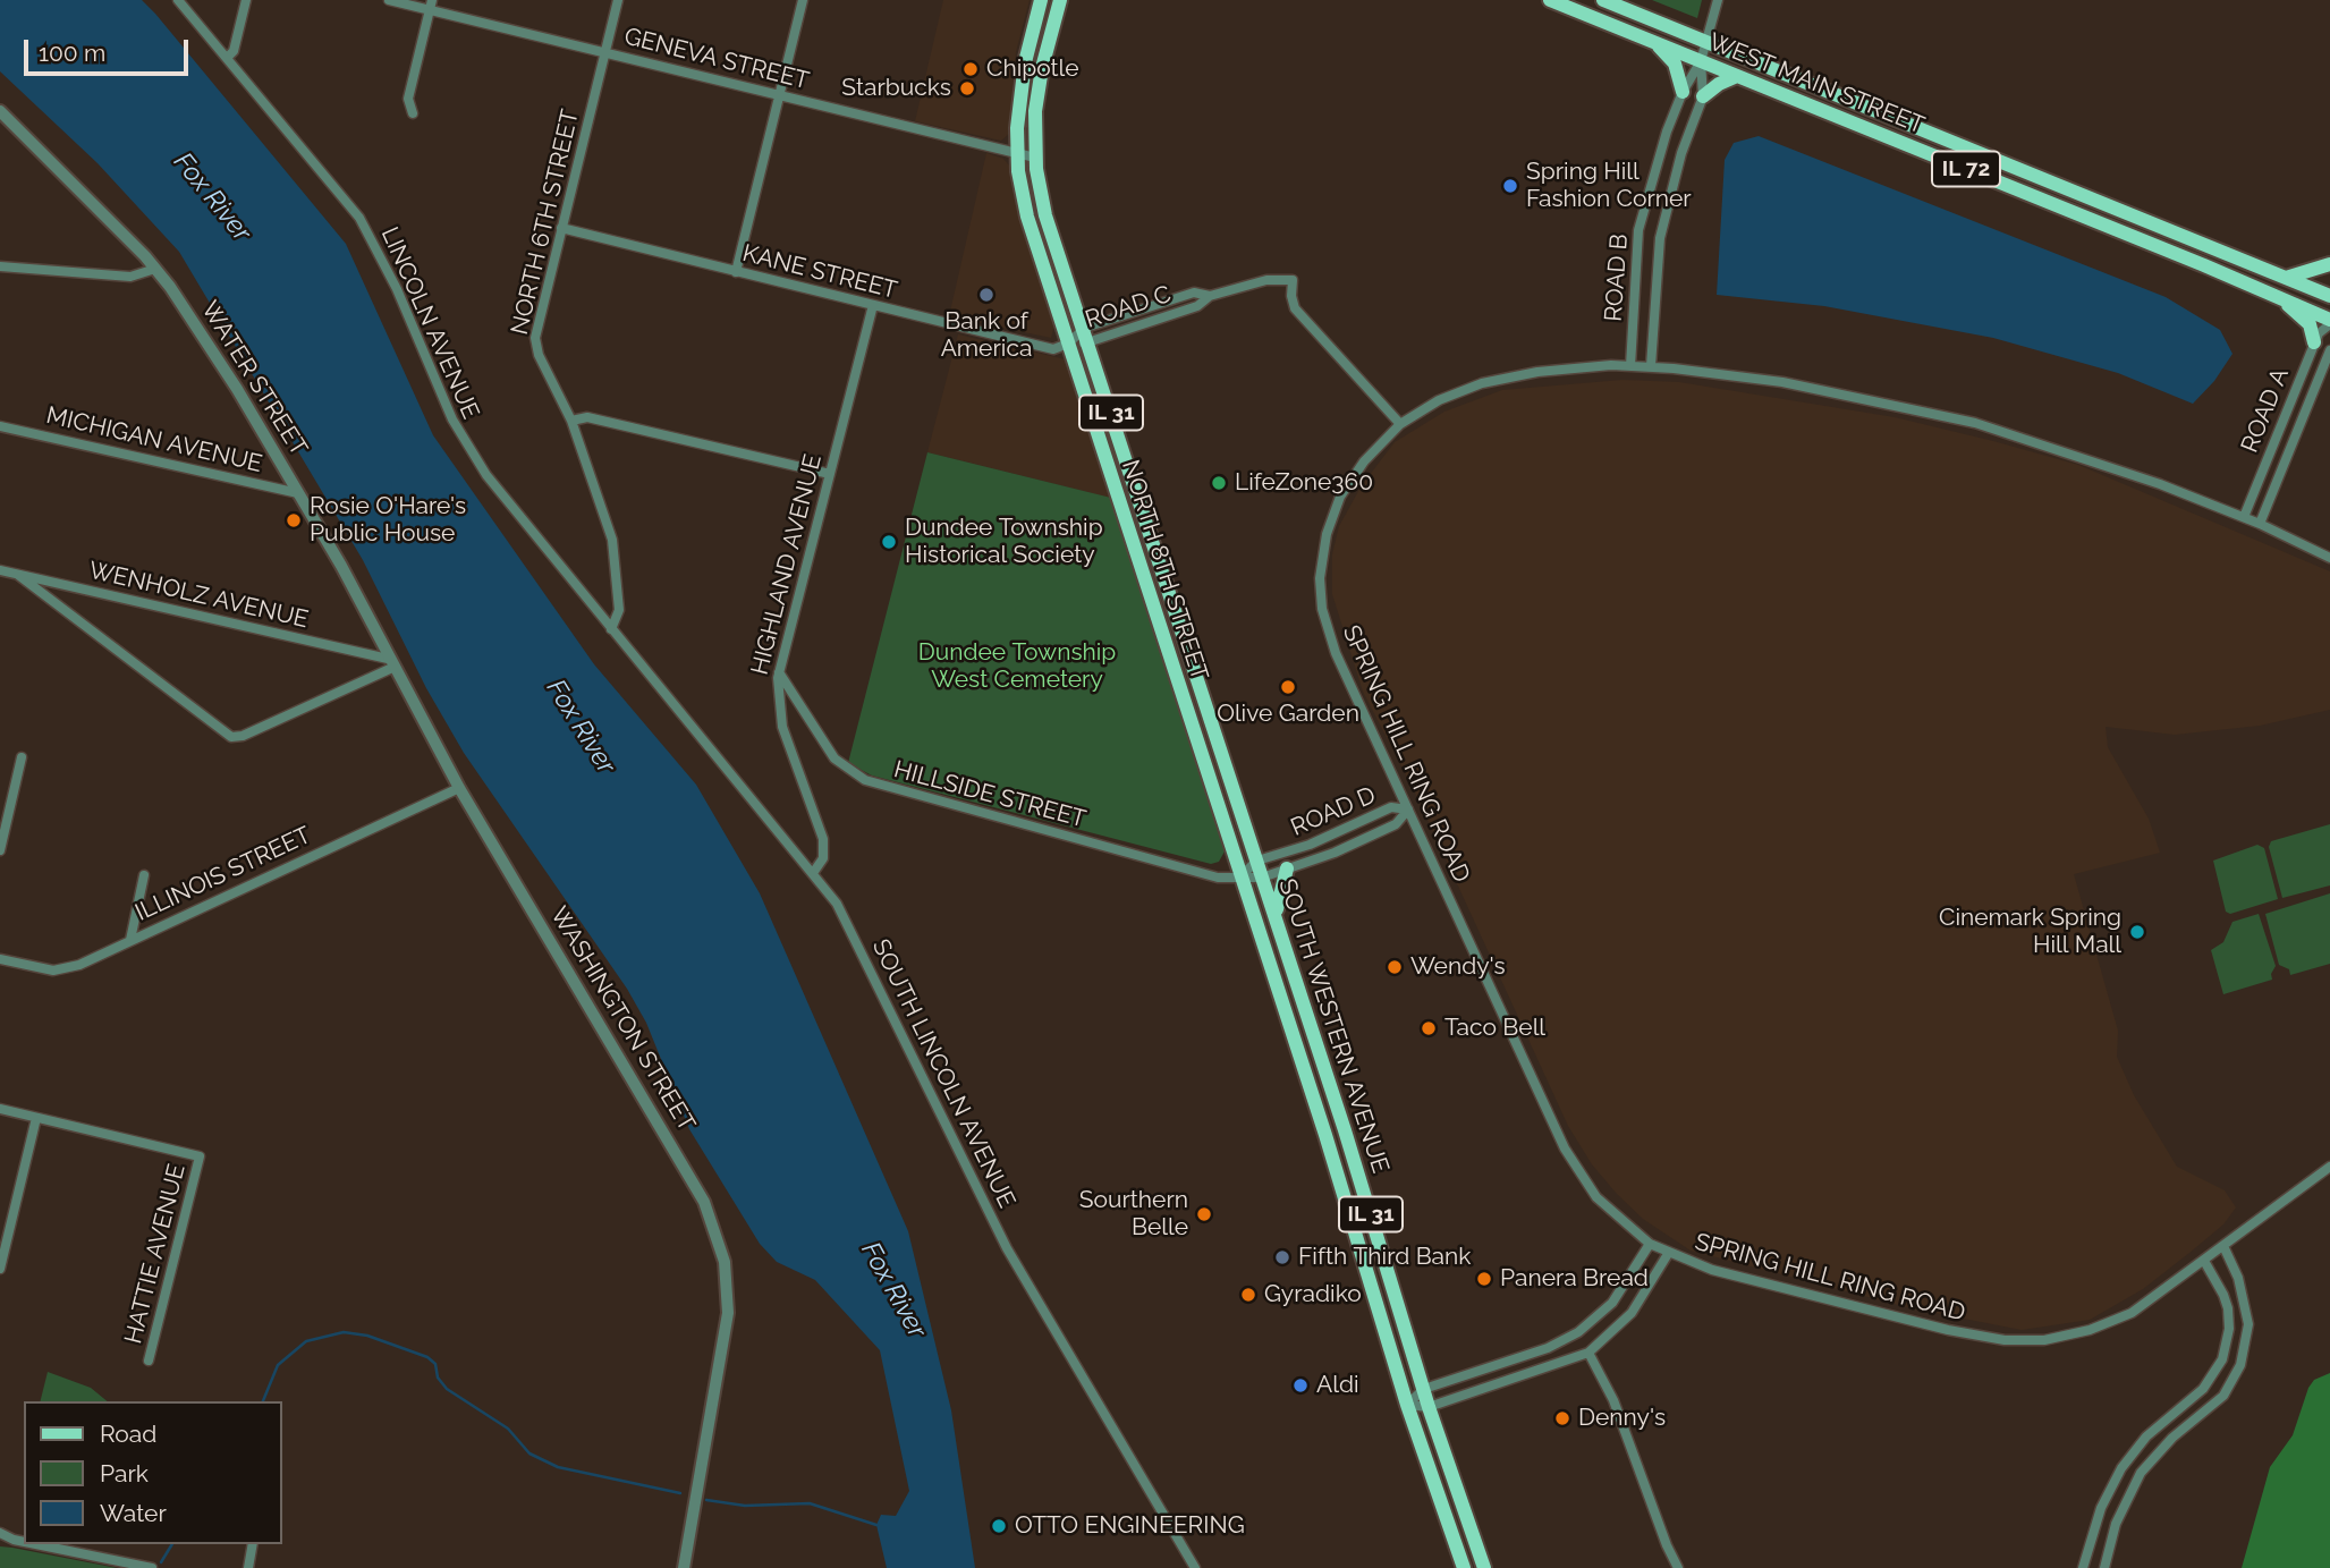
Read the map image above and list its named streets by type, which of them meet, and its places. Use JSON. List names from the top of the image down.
{
  "streets": {
    "main road": [
      "WEST MAIN STREET",
      "IL 72",
      "IL 31",
      "NORTH 8TH STREET",
      "SOUTH WESTERN AVENUE"
    ],
    "street": [
      "GENEVA STREET",
      "NORTH 6TH STREET",
      "KANE STREET",
      "ROAD B",
      "ROAD C",
      "LINCOLN AVENUE",
      "WATER STREET",
      "ROAD A",
      "MICHIGAN AVENUE",
      "HIGHLAND AVENUE",
      "WENHOLZ AVENUE",
      "SPRING HILL RING ROAD",
      "HILLSIDE STREET",
      "ROAD D",
      "ILLINOIS STREET",
      "WASHINGTON STREET",
      "SOUTH LINCOLN AVENUE",
      "HATTIE AVENUE"
    ]
  },
  "crossings": [
    ["GENEVA STREET", "NORTH 6TH STREET"],
    ["GENEVA STREET", "NORTH 8TH STREET"],
    ["WEST MAIN STREET", "ROAD B"],
    ["WEST MAIN STREET", "ROAD A"],
    ["NORTH 6TH STREET", "KANE STREET"],
    ["NORTH 6TH STREET", "LINCOLN AVENUE"],
    ["NORTH 6TH STREET", "SOUTH LINCOLN AVENUE"],
    ["KANE STREET", "ROAD C"],
    ["KANE STREET", "HIGHLAND AVENUE"],
    ["KANE STREET", "NORTH 8TH STREET"],
    ["ROAD B", "SPRING HILL RING ROAD"],
    ["ROAD C", "NORTH 8TH STREET"],
    ["ROAD C", "SPRING HILL RING ROAD"],
    ["LINCOLN AVENUE", "SOUTH LINCOLN AVENUE"],
    ["WATER STREET", "MICHIGAN AVENUE"],
    ["WATER STREET", "WENHOLZ AVENUE"],
    ["WATER STREET", "WASHINGTON STREET"],
    ["ROAD A", "SPRING HILL RING ROAD"],
    ["HIGHLAND AVENUE", "HILLSIDE STREET"],
    ["HIGHLAND AVENUE", "SOUTH LINCOLN AVENUE"],
    ["NORTH 8TH STREET", "HILLSIDE STREET"],
    ["NORTH 8TH STREET", "ROAD D"],
    ["NORTH 8TH STREET", "SOUTH WESTERN AVENUE"],
    ["SPRING HILL RING ROAD", "ROAD D"],
    ["HILLSIDE STREET", "ROAD D"],
    ["HILLSIDE STREET", "SOUTH WESTERN AVENUE"],
    ["ROAD D", "SOUTH WESTERN AVENUE"],
    ["ILLINOIS STREET", "WASHINGTON STREET"]
  ],
  "water": ["Fox River"],
  "parks": ["Dundee Township West Cemetery"],
  "places": [
    "Chipotle",
    "Starbucks",
    "Spring Hill Fashion Corner",
    "Bank of America",
    "LifeZone360",
    "Rosie O'Hare's Public House",
    "Dundee Township Historical Society",
    "Olive Garden",
    "Cinemark Spring Hill Mall",
    "Wendy's",
    "Taco Bell",
    "Sourthern Belle",
    "Fifth Third Bank",
    "Panera Bread",
    "Gyradiko",
    "Aldi",
    "Denny's",
    "OTTO ENGINEERING"
  ],
  "legend": ["Road", "Park", "Water"],
  "scale_bar": "100 m"
}
